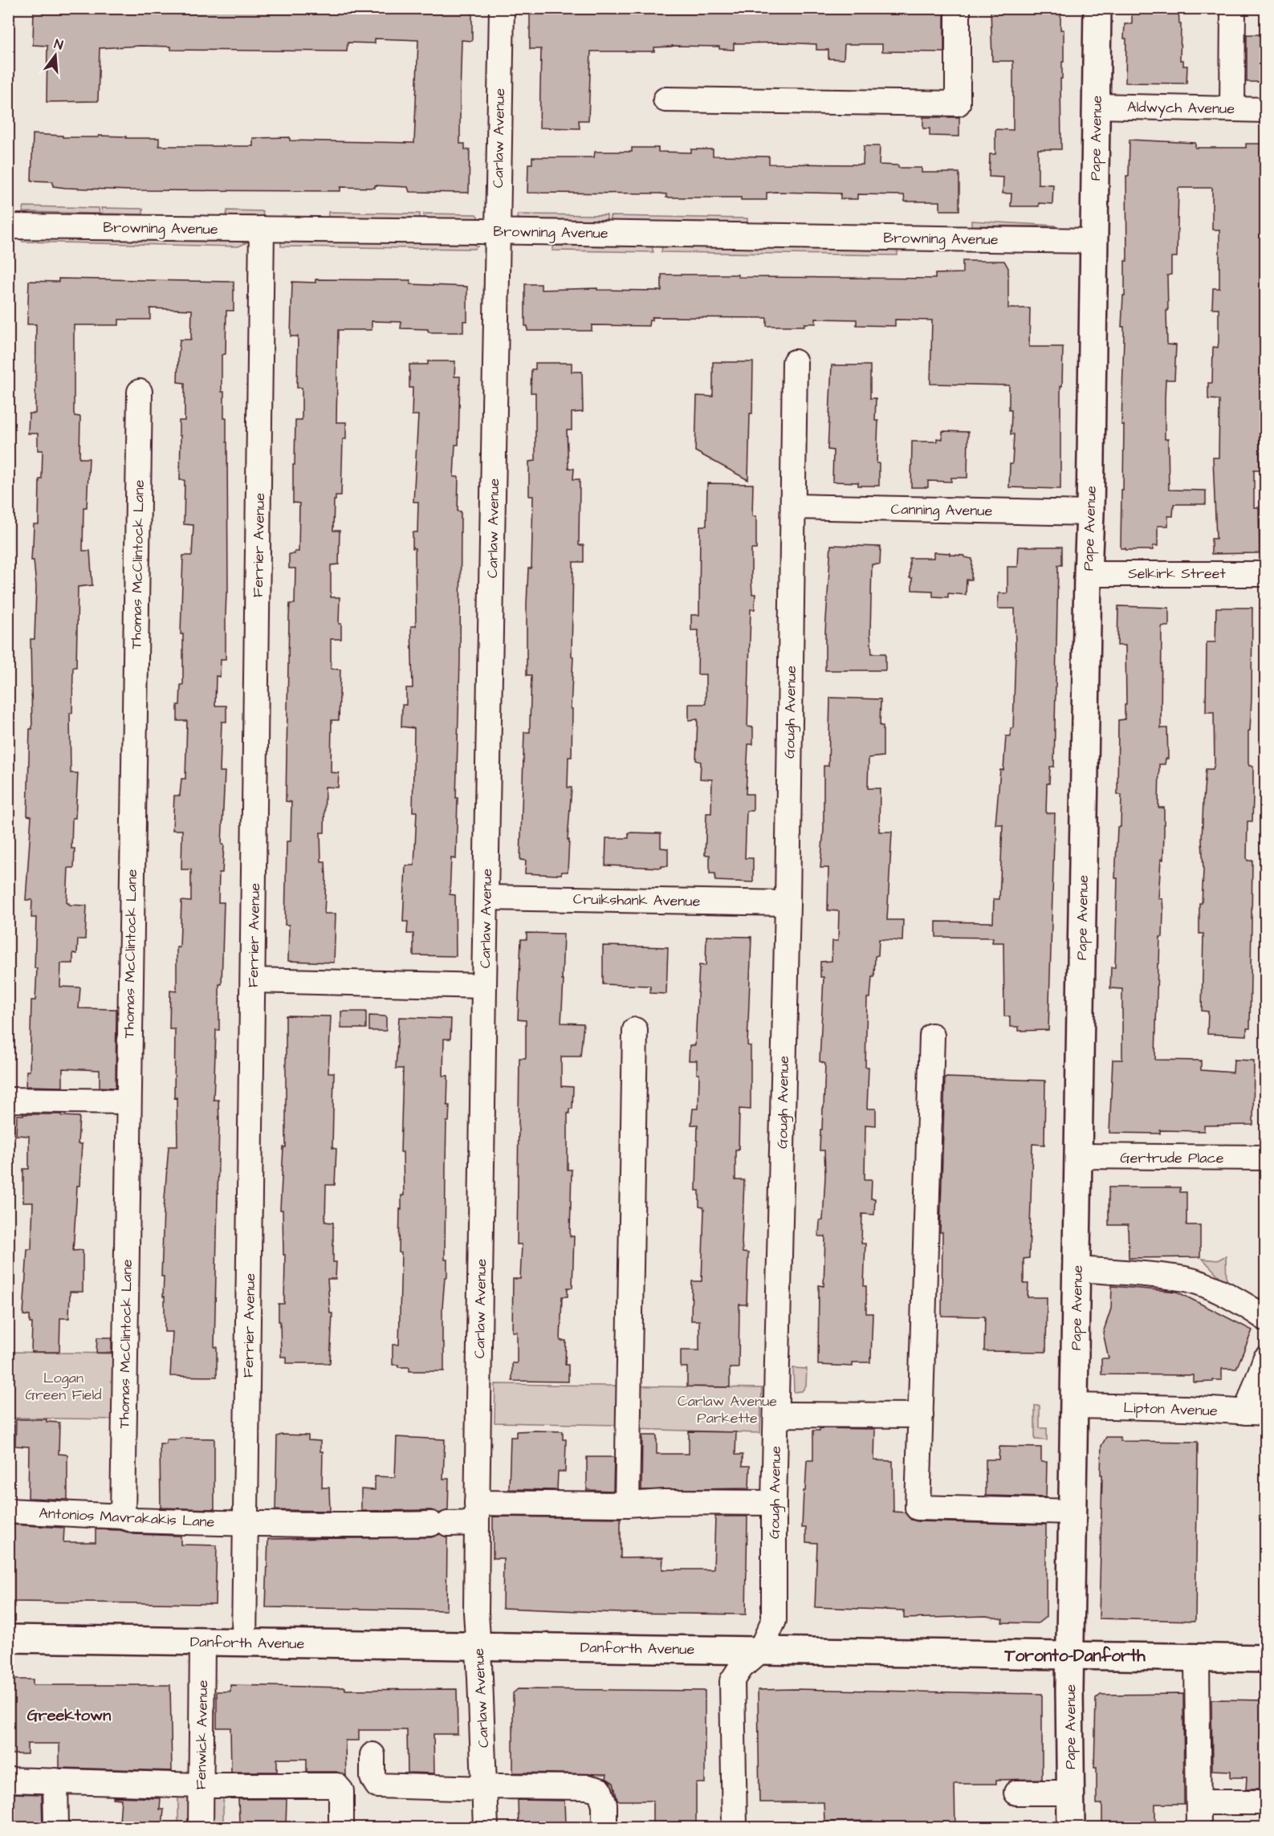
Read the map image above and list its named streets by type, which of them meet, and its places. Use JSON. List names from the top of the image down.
{
  "streets": {
    "main road": ["Pape Avenue", "Danforth Avenue"],
    "street": [
      "Aldwych Avenue",
      "Carlaw Avenue",
      "Browning Avenue",
      "Canning Avenue",
      "Ferrier Avenue",
      "Thomas McClintock Lane",
      "Selkirk Street",
      "Gough Avenue",
      "Cruikshank Avenue",
      "Gertrude Place",
      "Lipton Avenue",
      "Antonios Mavrakakis Lane",
      "Fenwick Avenue"
    ]
  },
  "crossings": [
    ["Aldwych Avenue", "Pape Avenue"],
    ["Carlaw Avenue", "Browning Avenue"],
    ["Carlaw Avenue", "Cruikshank Avenue"],
    ["Carlaw Avenue", "Antonios Mavrakakis Lane"],
    ["Carlaw Avenue", "Danforth Avenue"],
    ["Pape Avenue", "Browning Avenue"],
    ["Pape Avenue", "Canning Avenue"],
    ["Pape Avenue", "Selkirk Street"],
    ["Pape Avenue", "Gertrude Place"],
    ["Pape Avenue", "Lipton Avenue"],
    ["Pape Avenue", "Danforth Avenue"],
    ["Browning Avenue", "Ferrier Avenue"],
    ["Canning Avenue", "Gough Avenue"],
    ["Ferrier Avenue", "Antonios Mavrakakis Lane"],
    ["Ferrier Avenue", "Danforth Avenue"],
    ["Thomas McClintock Lane", "Antonios Mavrakakis Lane"],
    ["Gough Avenue", "Cruikshank Avenue"],
    ["Gough Avenue", "Antonios Mavrakakis Lane"],
    ["Gough Avenue", "Danforth Avenue"],
    ["Danforth Avenue", "Fenwick Avenue"]
  ],
  "districts": ["Toronto–Danforth", "Greektown"],
  "parks": ["Logan Green Field", "Carlaw Avenue Parkette"],
  "north": "top"
}
